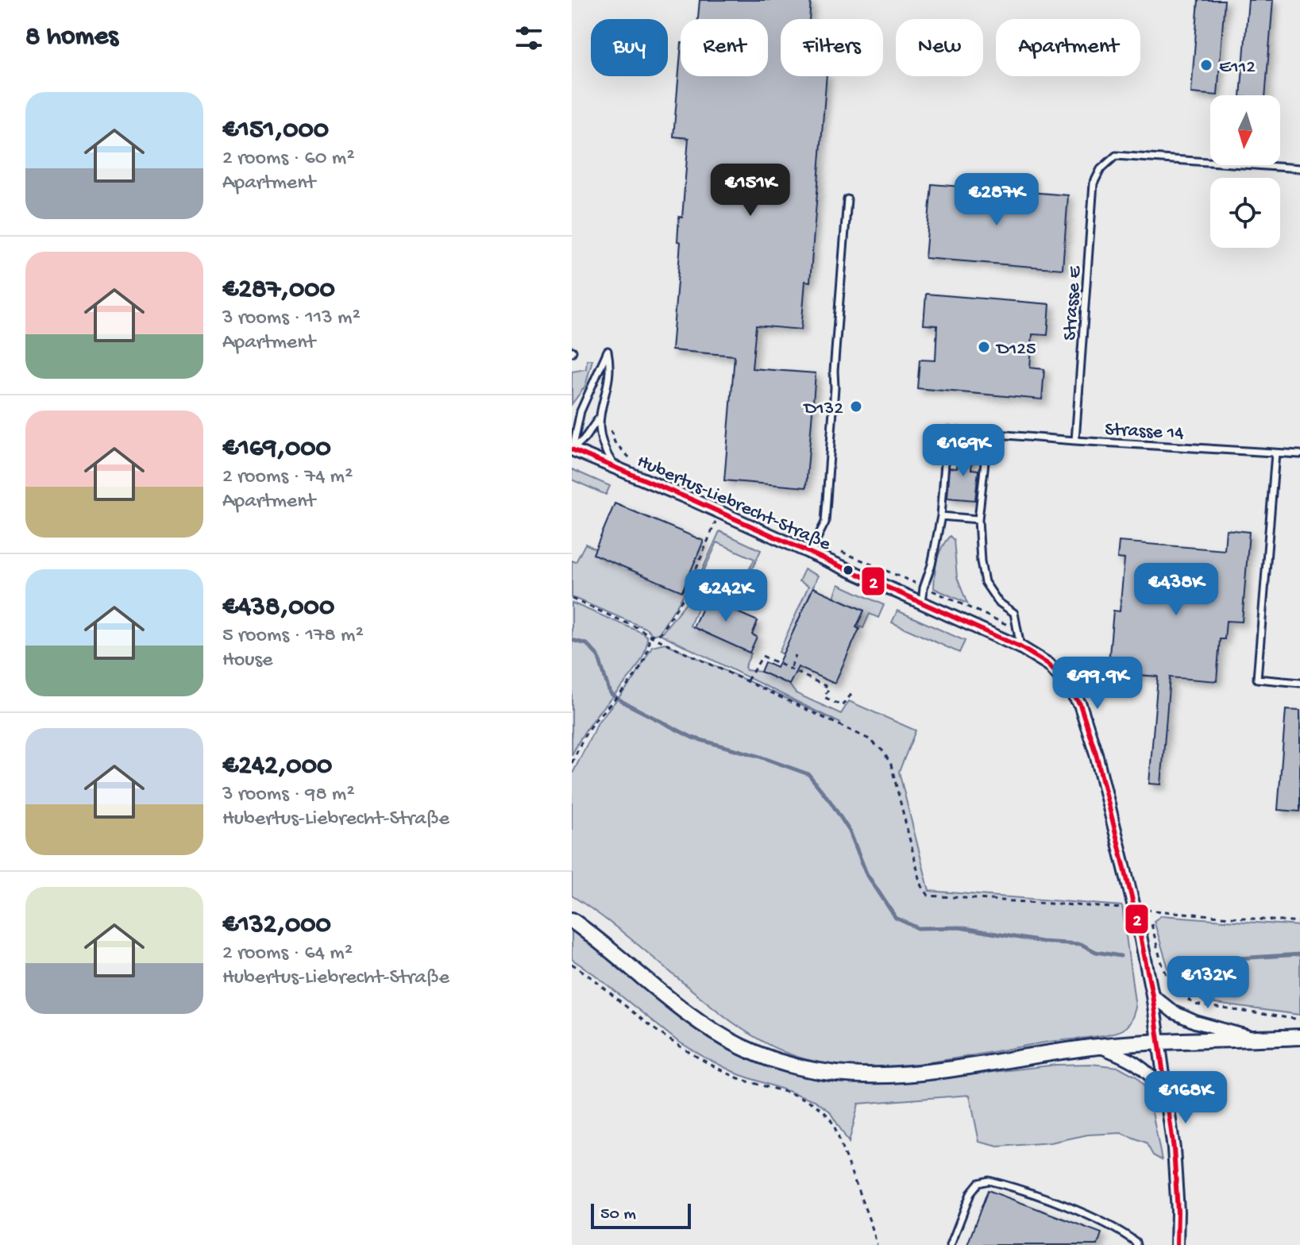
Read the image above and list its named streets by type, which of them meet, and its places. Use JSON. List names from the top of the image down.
{
  "streets": {
    "street": ["Hubertus-Liebrecht-Straße"],
    "lane": ["Strasse E", "Strasse 14"]
  },
  "crossings": [
    ["Strasse E", "Strasse 14"]
  ],
  "places": ["E112", "D125", "D132"],
  "lines": ["transit line 2"],
  "scale_bar": "50 m",
  "north": "bottom",
  "page": {
    "heading": "8 homes",
    "chip": [
      "Buy",
      "Rent",
      "Filters",
      "New",
      "Apartment"
    ],
    "list": [
      {
        "name": "€151,000",
        "note": "2 rooms · 60 m² · Apartment"
      },
      {
        "name": "€287,000",
        "note": "3 rooms · 113 m² · Apartment"
      },
      {
        "name": "€169,000",
        "note": "2 rooms · 74 m² · Apartment"
      },
      {
        "name": "€438,000",
        "note": "5 rooms · 178 m² · House"
      },
      {
        "name": "€242,000",
        "note": "3 rooms · 98 m² · Hubertus-Liebrecht-Straße"
      },
      {
        "name": "€132,000",
        "note": "2 rooms · 64 m² · Hubertus-Liebrecht-Straße"
      }
    ],
    "price": [
      "€151K",
      "€287K",
      "€169K",
      "€438K",
      "€242K",
      "€99.9K",
      "€132K",
      "€168K"
    ],
    "scale": "50 m"
  }
}
